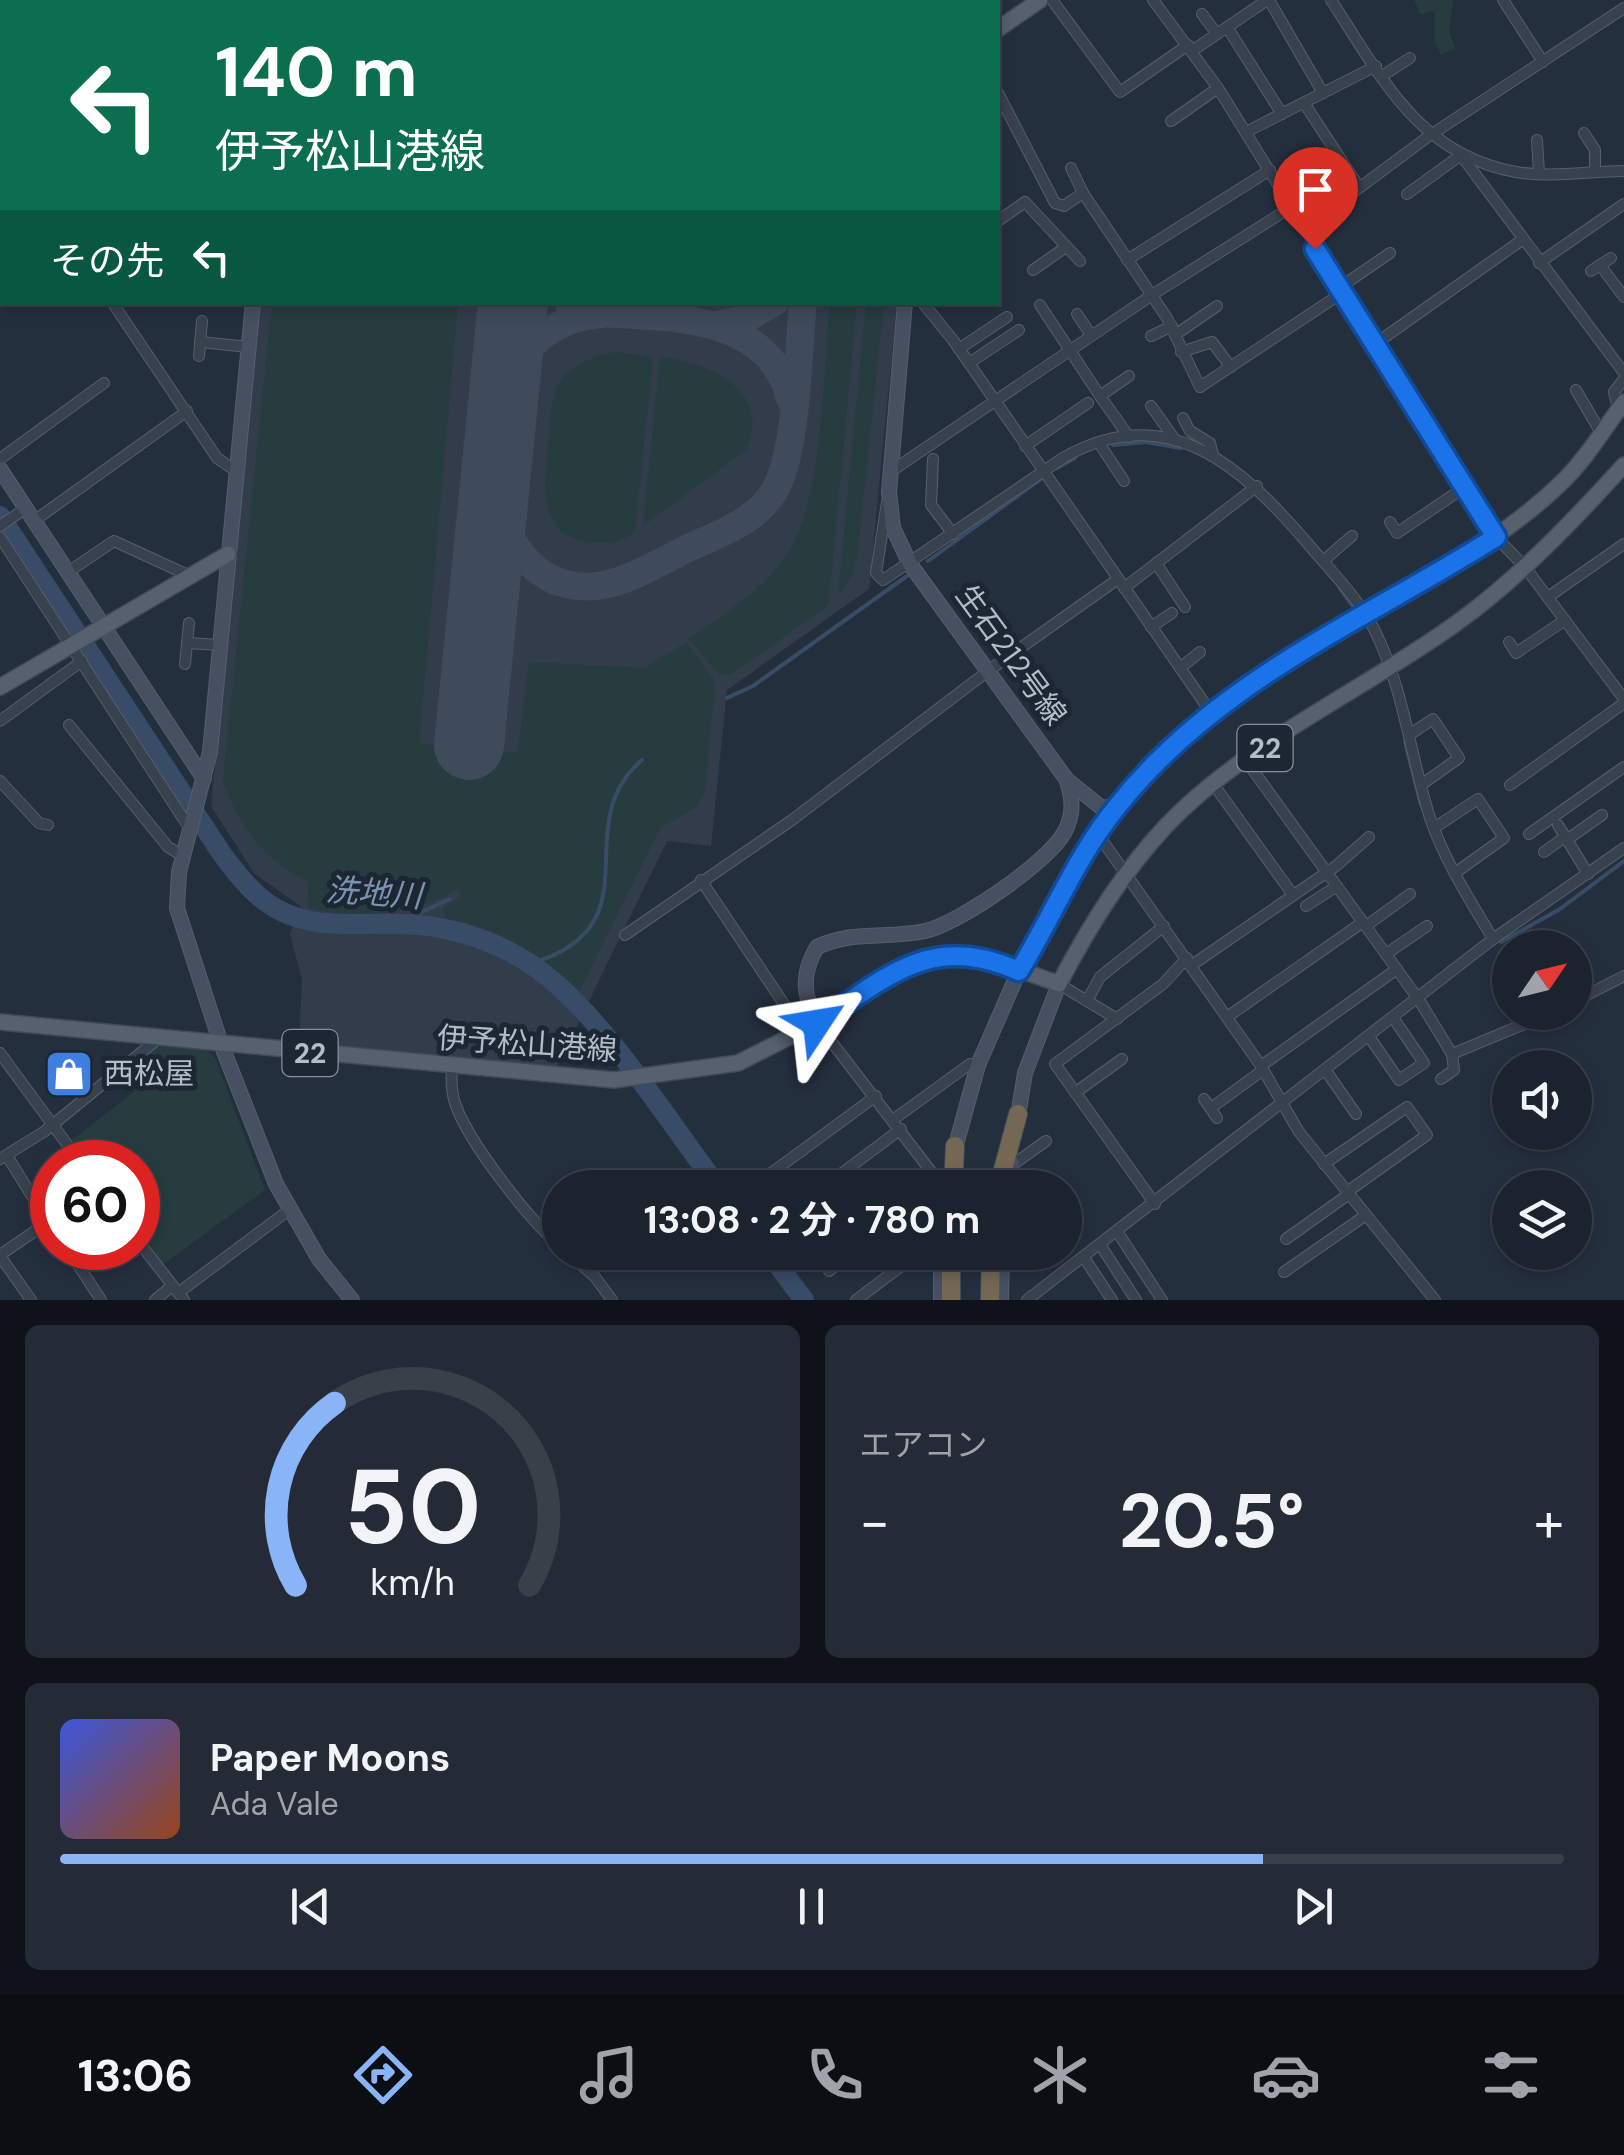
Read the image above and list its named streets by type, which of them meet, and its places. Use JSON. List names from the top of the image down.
{
  "streets": {
    "main road": ["22", "伊予松山港線"],
    "street": ["生石212号線"]
  },
  "crossings": [
    ["22", "伊予松山港線"]
  ],
  "water": ["洗地川"],
  "places": {
    "shop": ["西松屋"]
  },
  "north": "top right",
  "page": {
    "turn": ["140 m", "伊予松山港線"],
    "then": "その先",
    "limit": "60",
    "trip": "13:08 · 2 分 · 780 m",
    "tile": "エアコン",
    "heat": ["−", "20.5°", "+"],
    "song": ["Paper Moons", "Ada Vale"],
    "tabs": "13:06",
    "gauge": ["50", "km/h"]
  }
}
